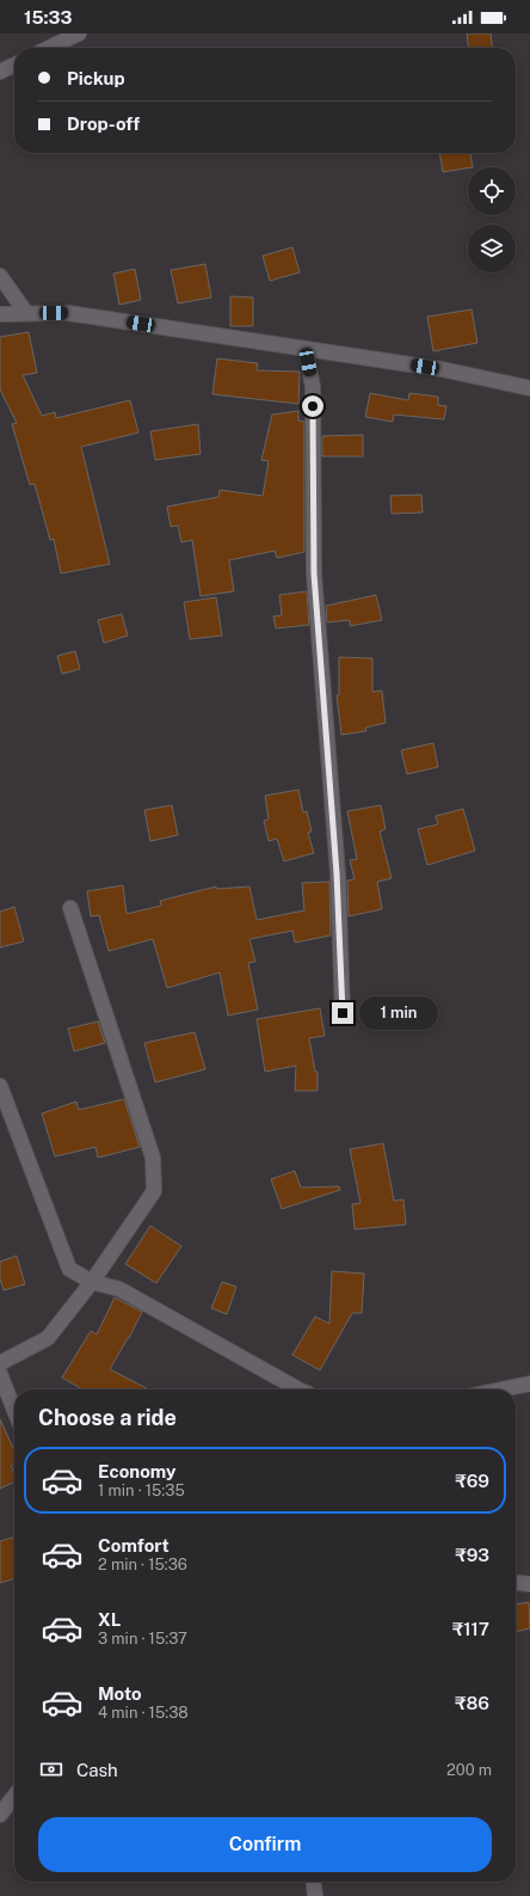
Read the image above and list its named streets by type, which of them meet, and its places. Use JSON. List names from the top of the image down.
{
  "page": {
    "status": "15:33",
    "banner": ["Pickup", "Drop-off"],
    "bubble": "1 min",
    "heading": "Choose a ride",
    "list": [
      {
        "name": "Economy",
        "note": "1 min · 15:35",
        "value": "₹69"
      },
      {
        "name": "Comfort",
        "note": "2 min · 15:36",
        "value": "₹93"
      },
      {
        "name": "XL",
        "note": "3 min · 15:37",
        "value": "₹117"
      },
      {
        "name": "Moto",
        "note": "4 min · 15:38",
        "value": "₹86"
      }
    ],
    "pay": ["Cash", "200 m"],
    "buttons": "Confirm"
  }
}
